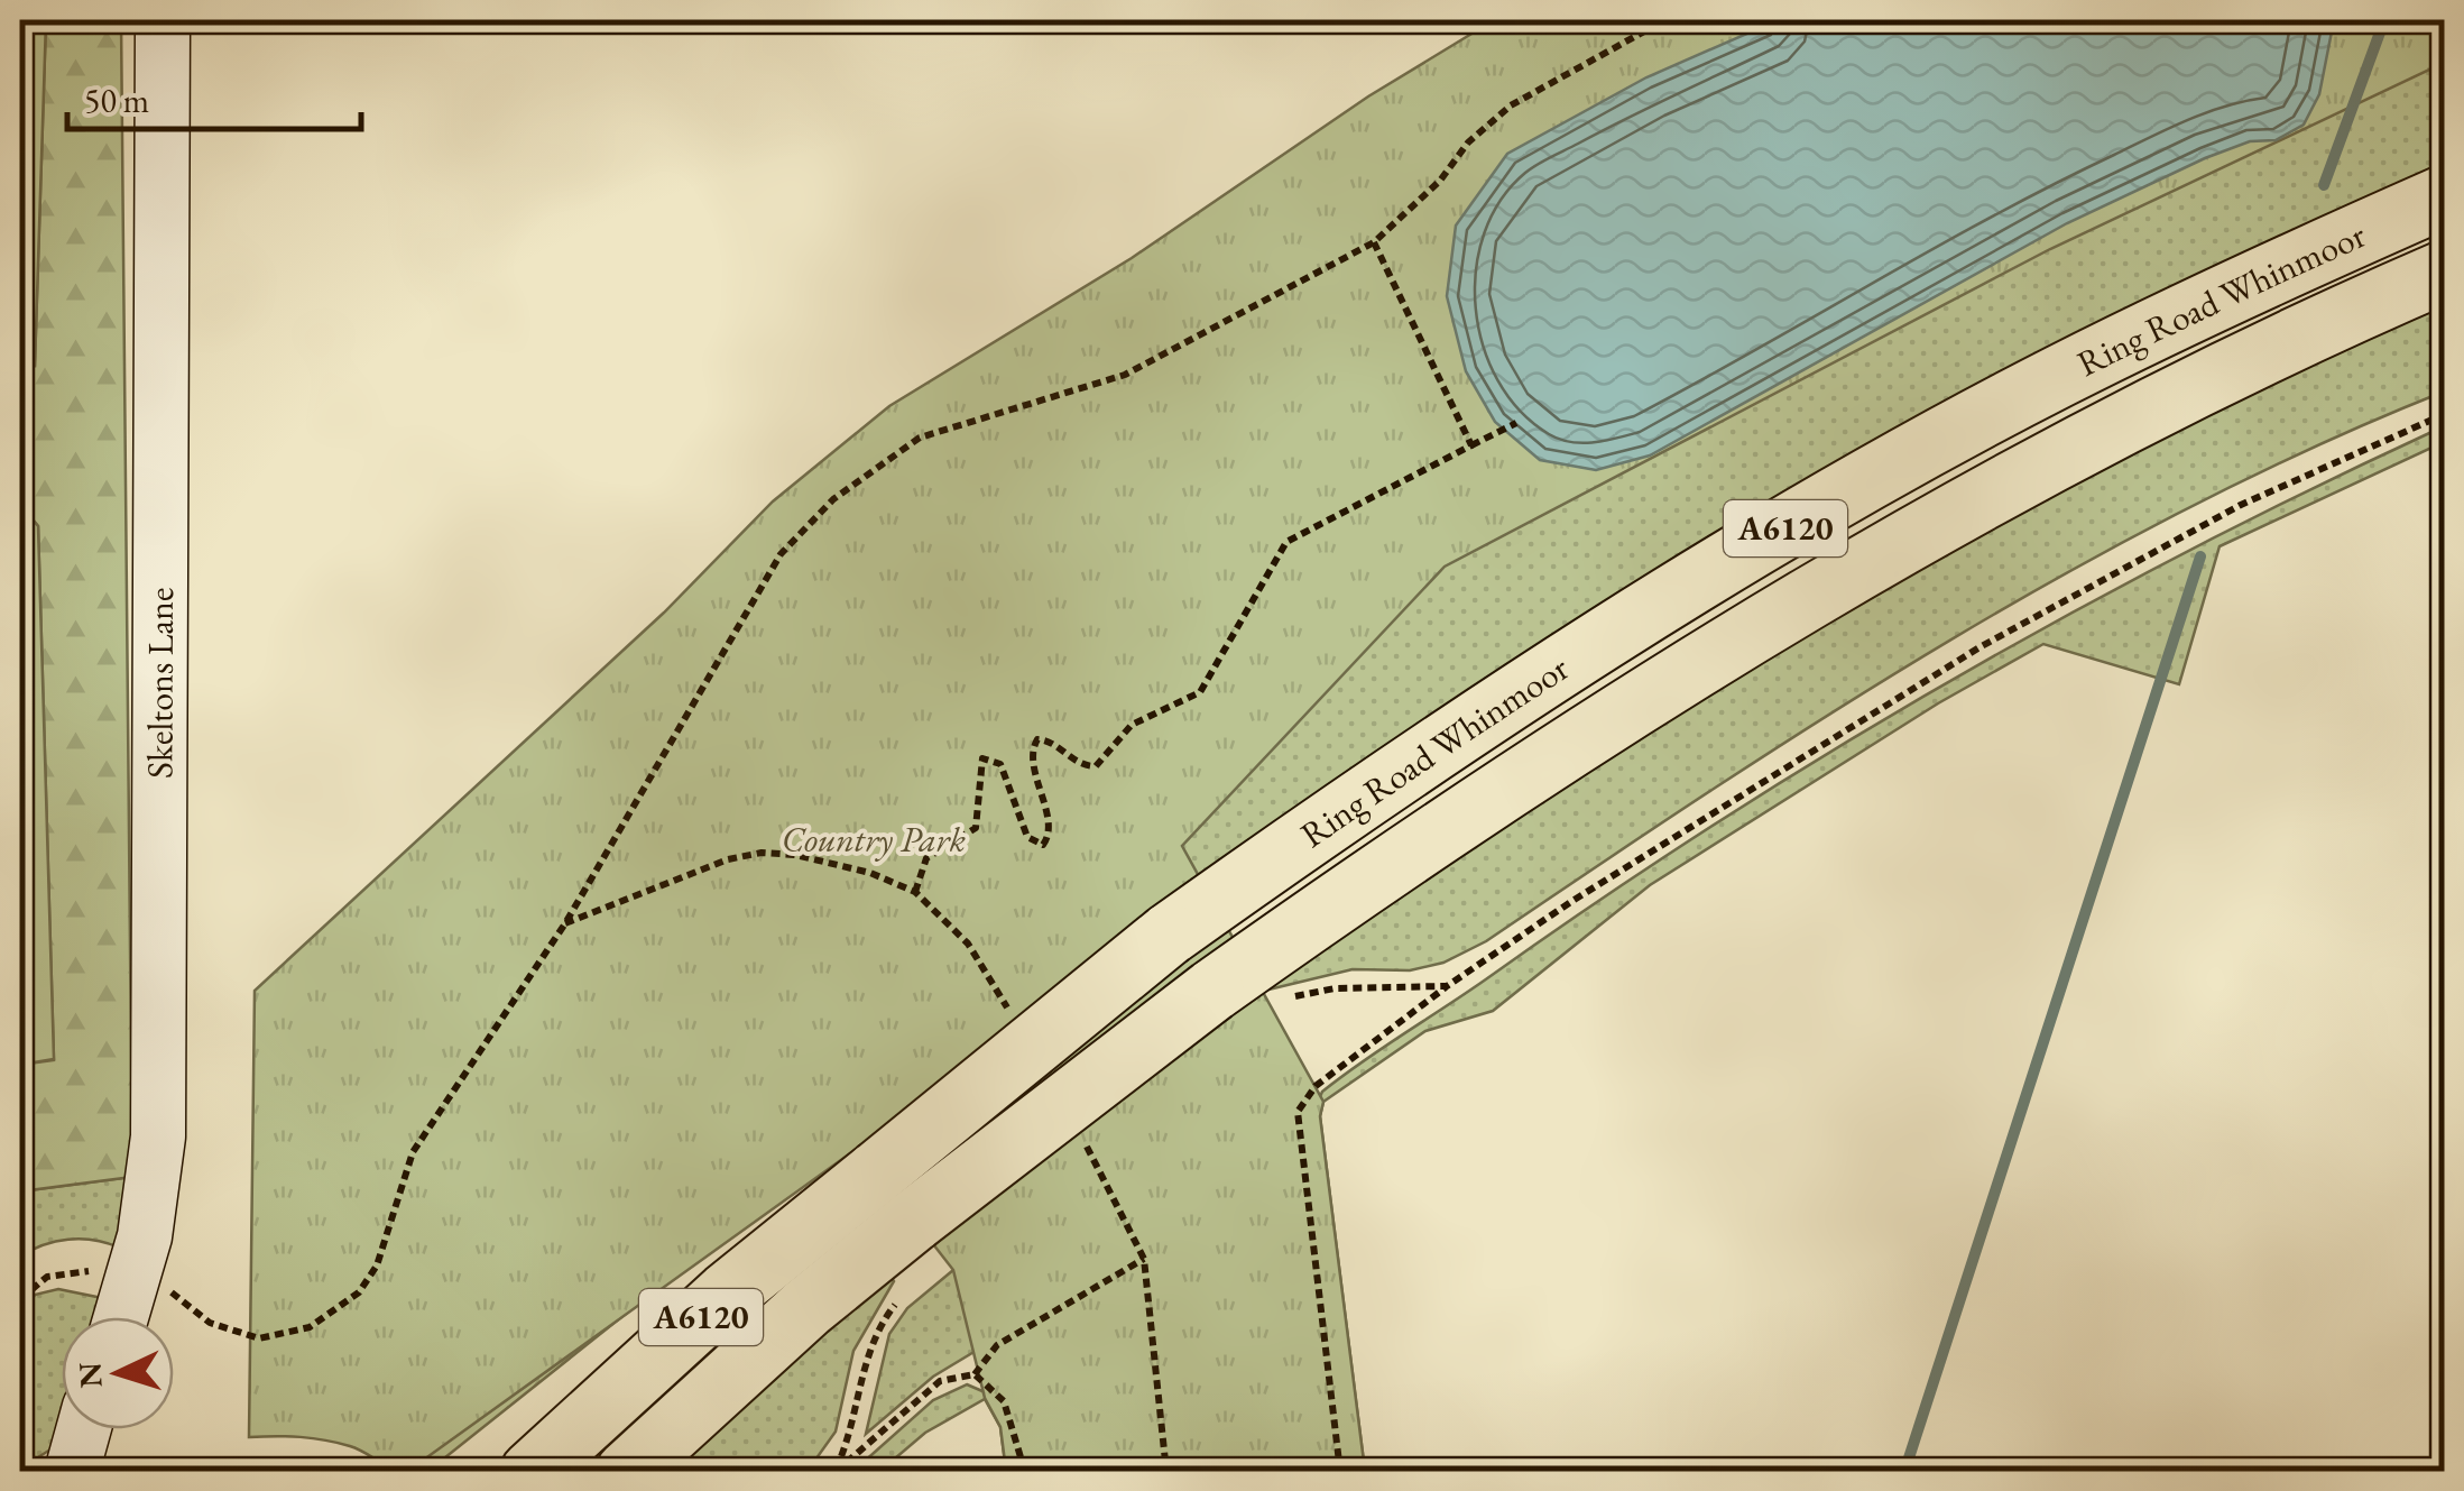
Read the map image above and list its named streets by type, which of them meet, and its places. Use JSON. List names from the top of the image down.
{
  "streets": {
    "highway": ["Ring Road Whinmoor", "A6120"],
    "street": ["Skeltons Lane"]
  },
  "parks": ["Country Park"],
  "scale_bar": "50 m",
  "north": "left"
}
